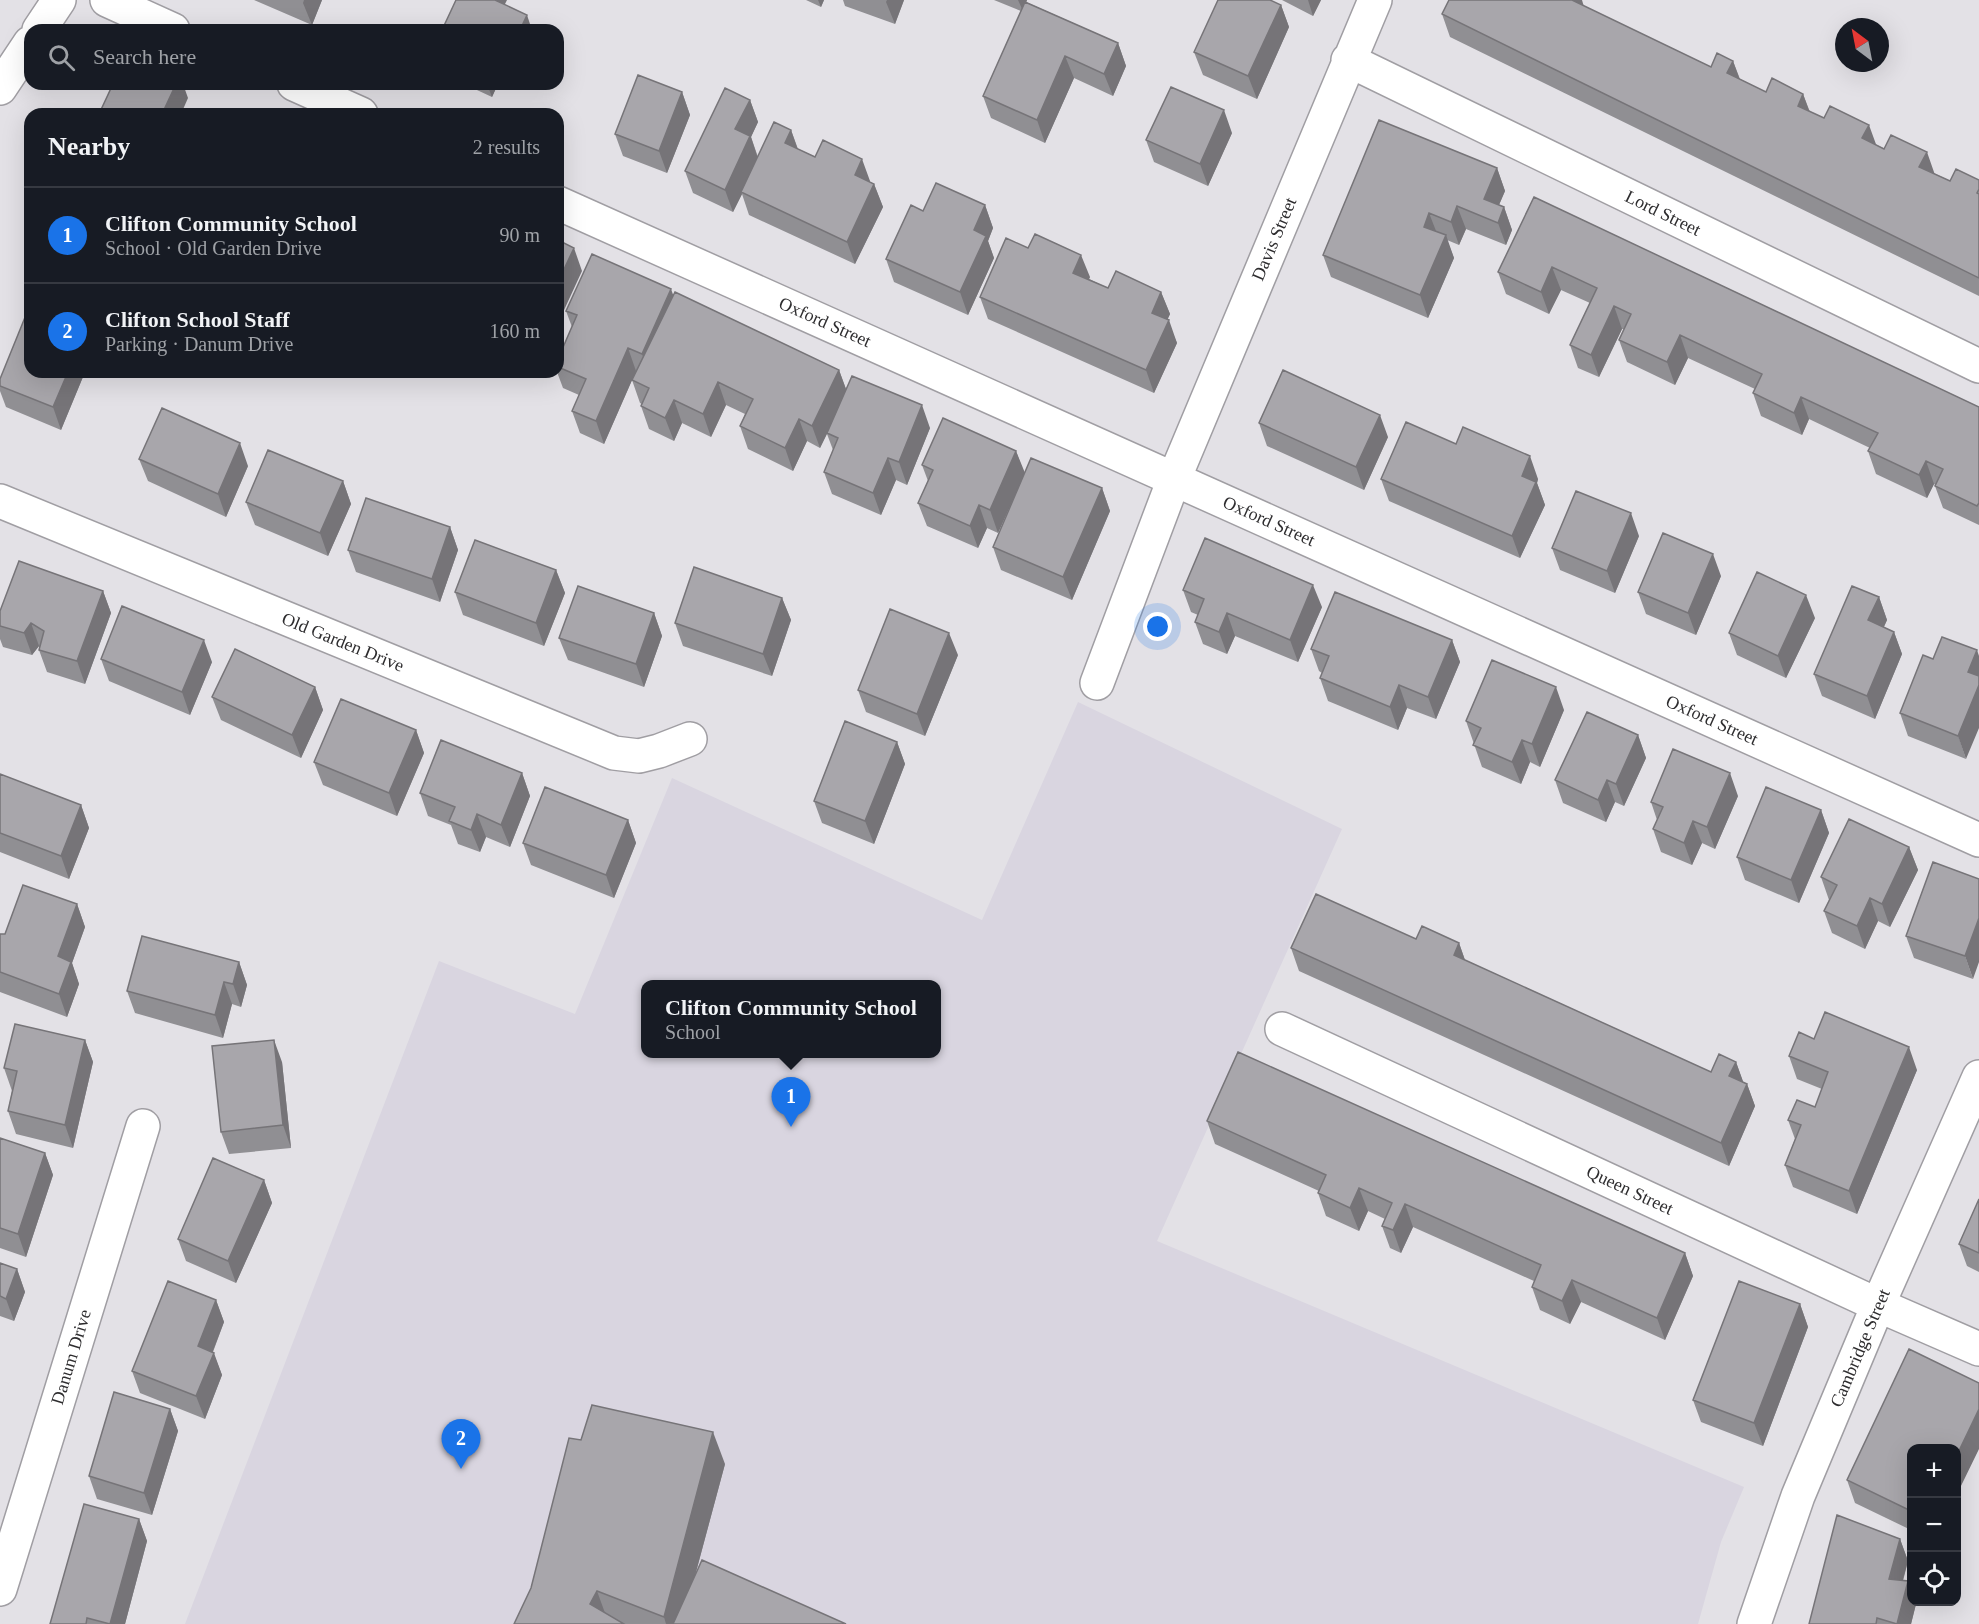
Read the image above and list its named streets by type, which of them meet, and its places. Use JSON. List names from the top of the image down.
{
  "streets": {
    "street": [
      "Lord Street",
      "Davis Street",
      "Oxford Street",
      "Old Garden Drive",
      "Queen Street",
      "Cambridge Street",
      "Danum Drive"
    ]
  },
  "crossings": [
    ["Lord Street", "Davis Street"],
    ["Davis Street", "Oxford Street"],
    ["Queen Street", "Cambridge Street"]
  ],
  "north": "top left",
  "page": {
    "search": "Search here",
    "heading": ["Nearby", "2 results"],
    "list": [
      {
        "mark": "1",
        "name": "Clifton Community School",
        "note": "School · Old Garden Drive",
        "value": "90 m"
      },
      {
        "mark": "2",
        "name": "Clifton School Staff",
        "note": "Parking · Danum Drive",
        "value": "160 m"
      }
    ],
    "popup": ["Clifton Community School", "School"],
    "pins": ["1", "2"],
    "map_buttons": ["+", "−"]
  }
}
